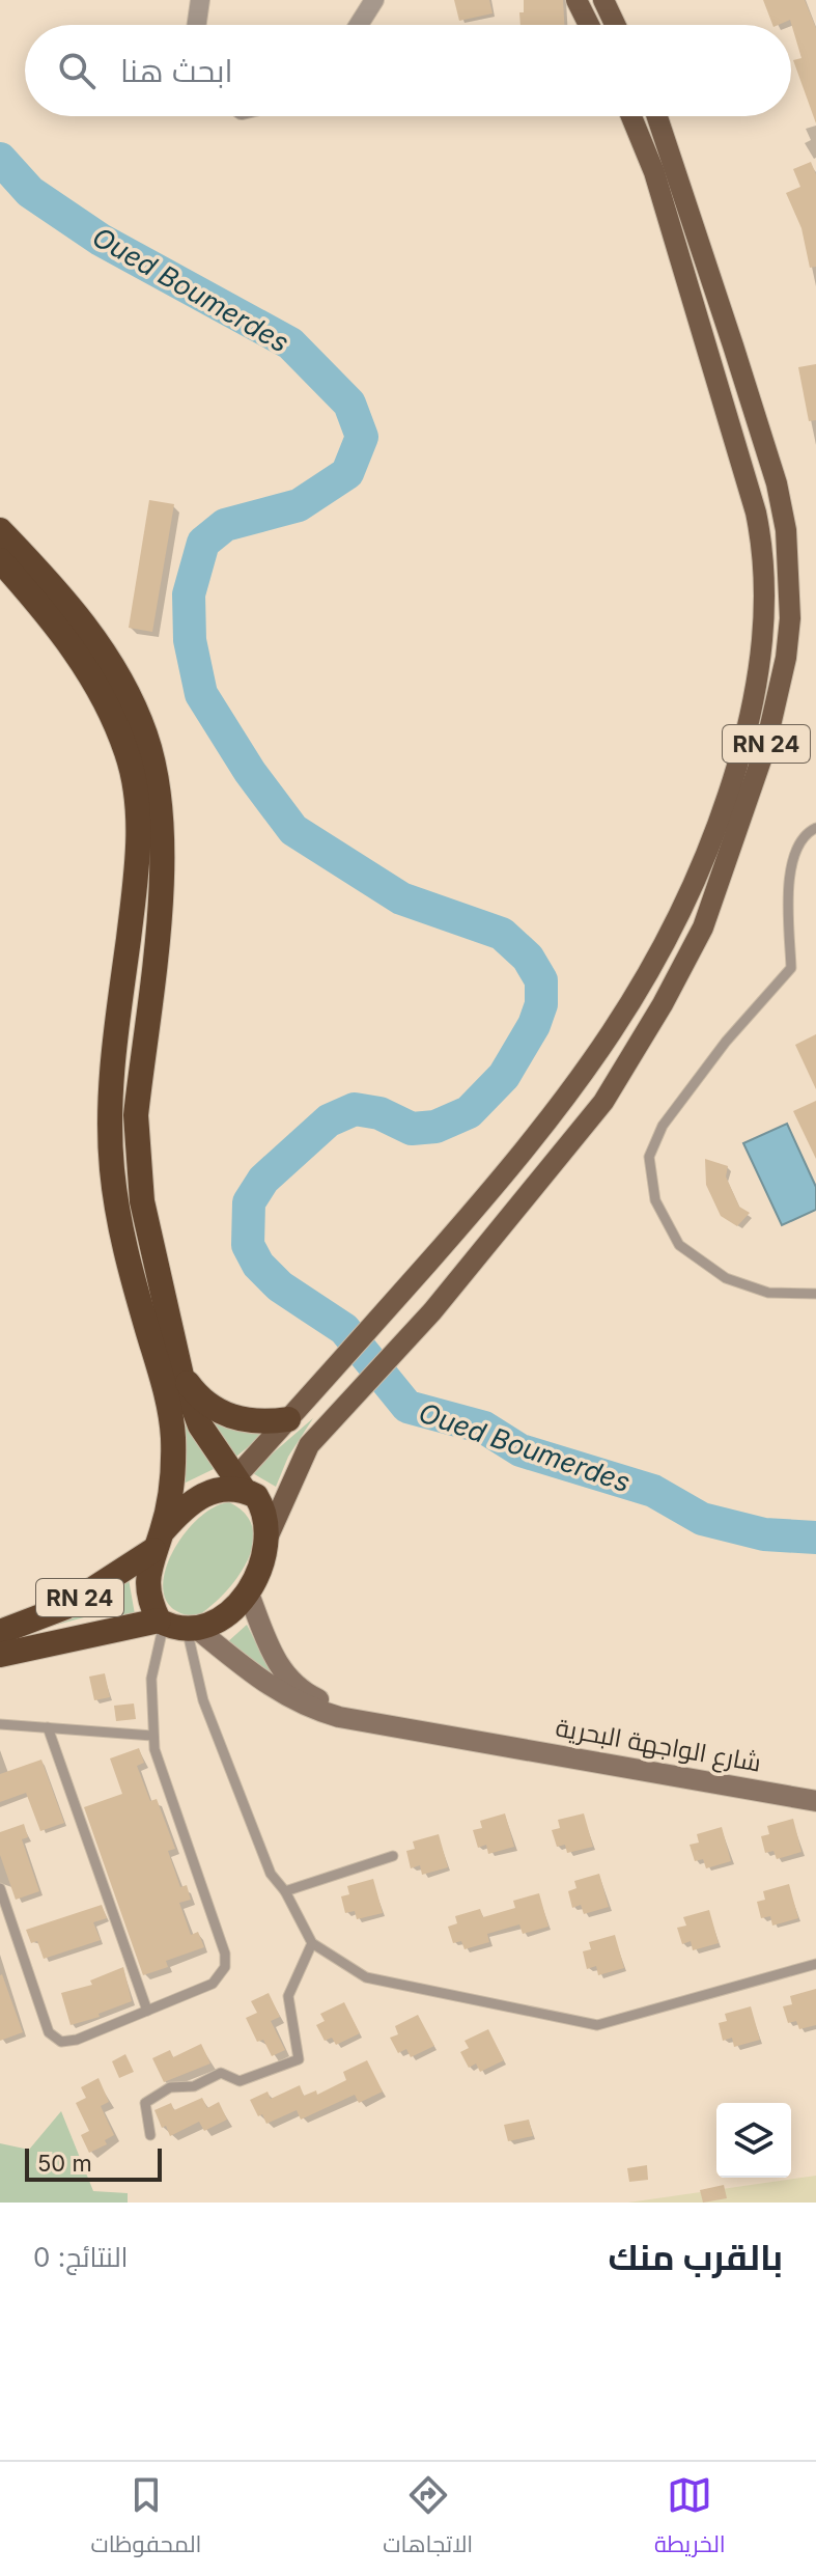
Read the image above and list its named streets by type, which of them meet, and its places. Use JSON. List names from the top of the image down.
{
  "streets": {
    "highway": ["RN 24"],
    "main road": ["شارع الواجهة البحرية"]
  },
  "crossings": [
    ["RN 24", "شارع الواجهة البحرية"]
  ],
  "water": ["Oued Boumerdes"],
  "scale_bar": "50 m",
  "page": {
    "search": "ابحث هنا",
    "scale": "50 m",
    "heading": ["بالقرب منك", "النتائج: 0"],
    "nav": ["الخريطة", "الاتجاهات", "المحفوظات"]
  }
}
